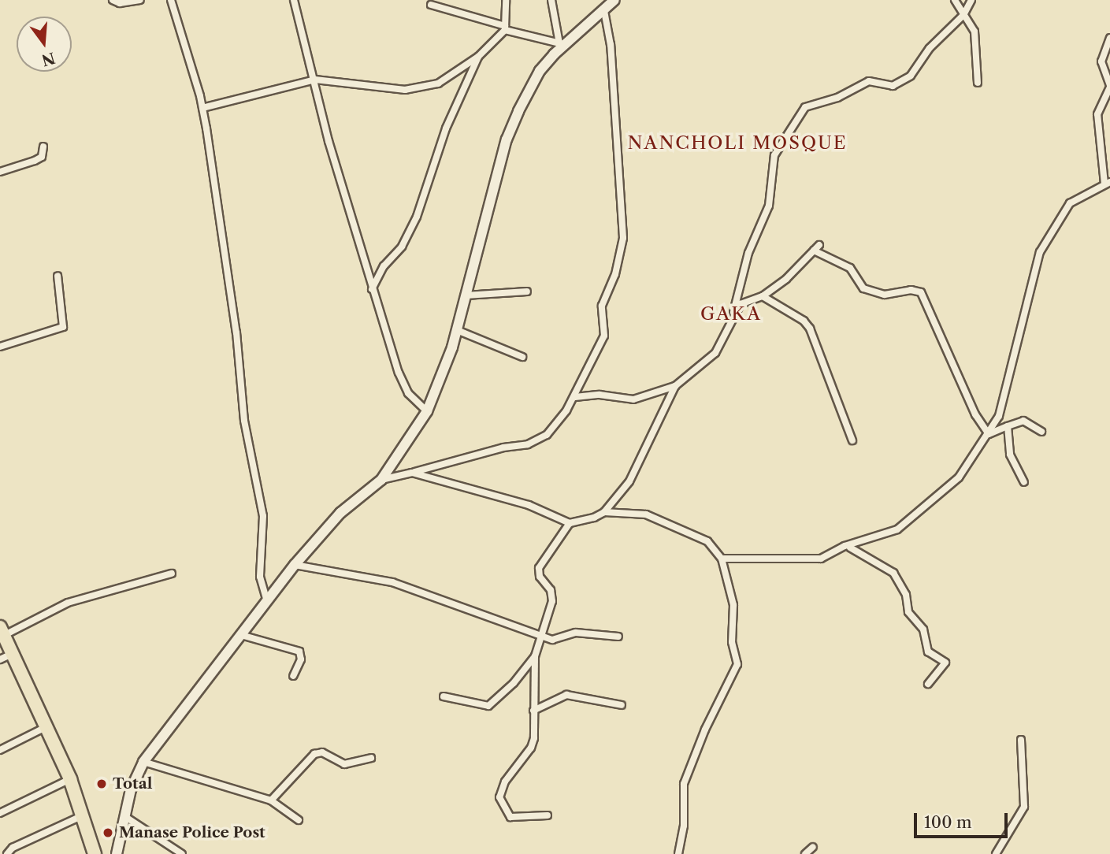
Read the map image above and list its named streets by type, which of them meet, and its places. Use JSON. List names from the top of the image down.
{
  "districts": ["NANCHOLI MOSQUE", "GAKA"],
  "places": ["Total", "Manase Police Post"],
  "scale_bar": "100 m",
  "north": "bottom"
}
